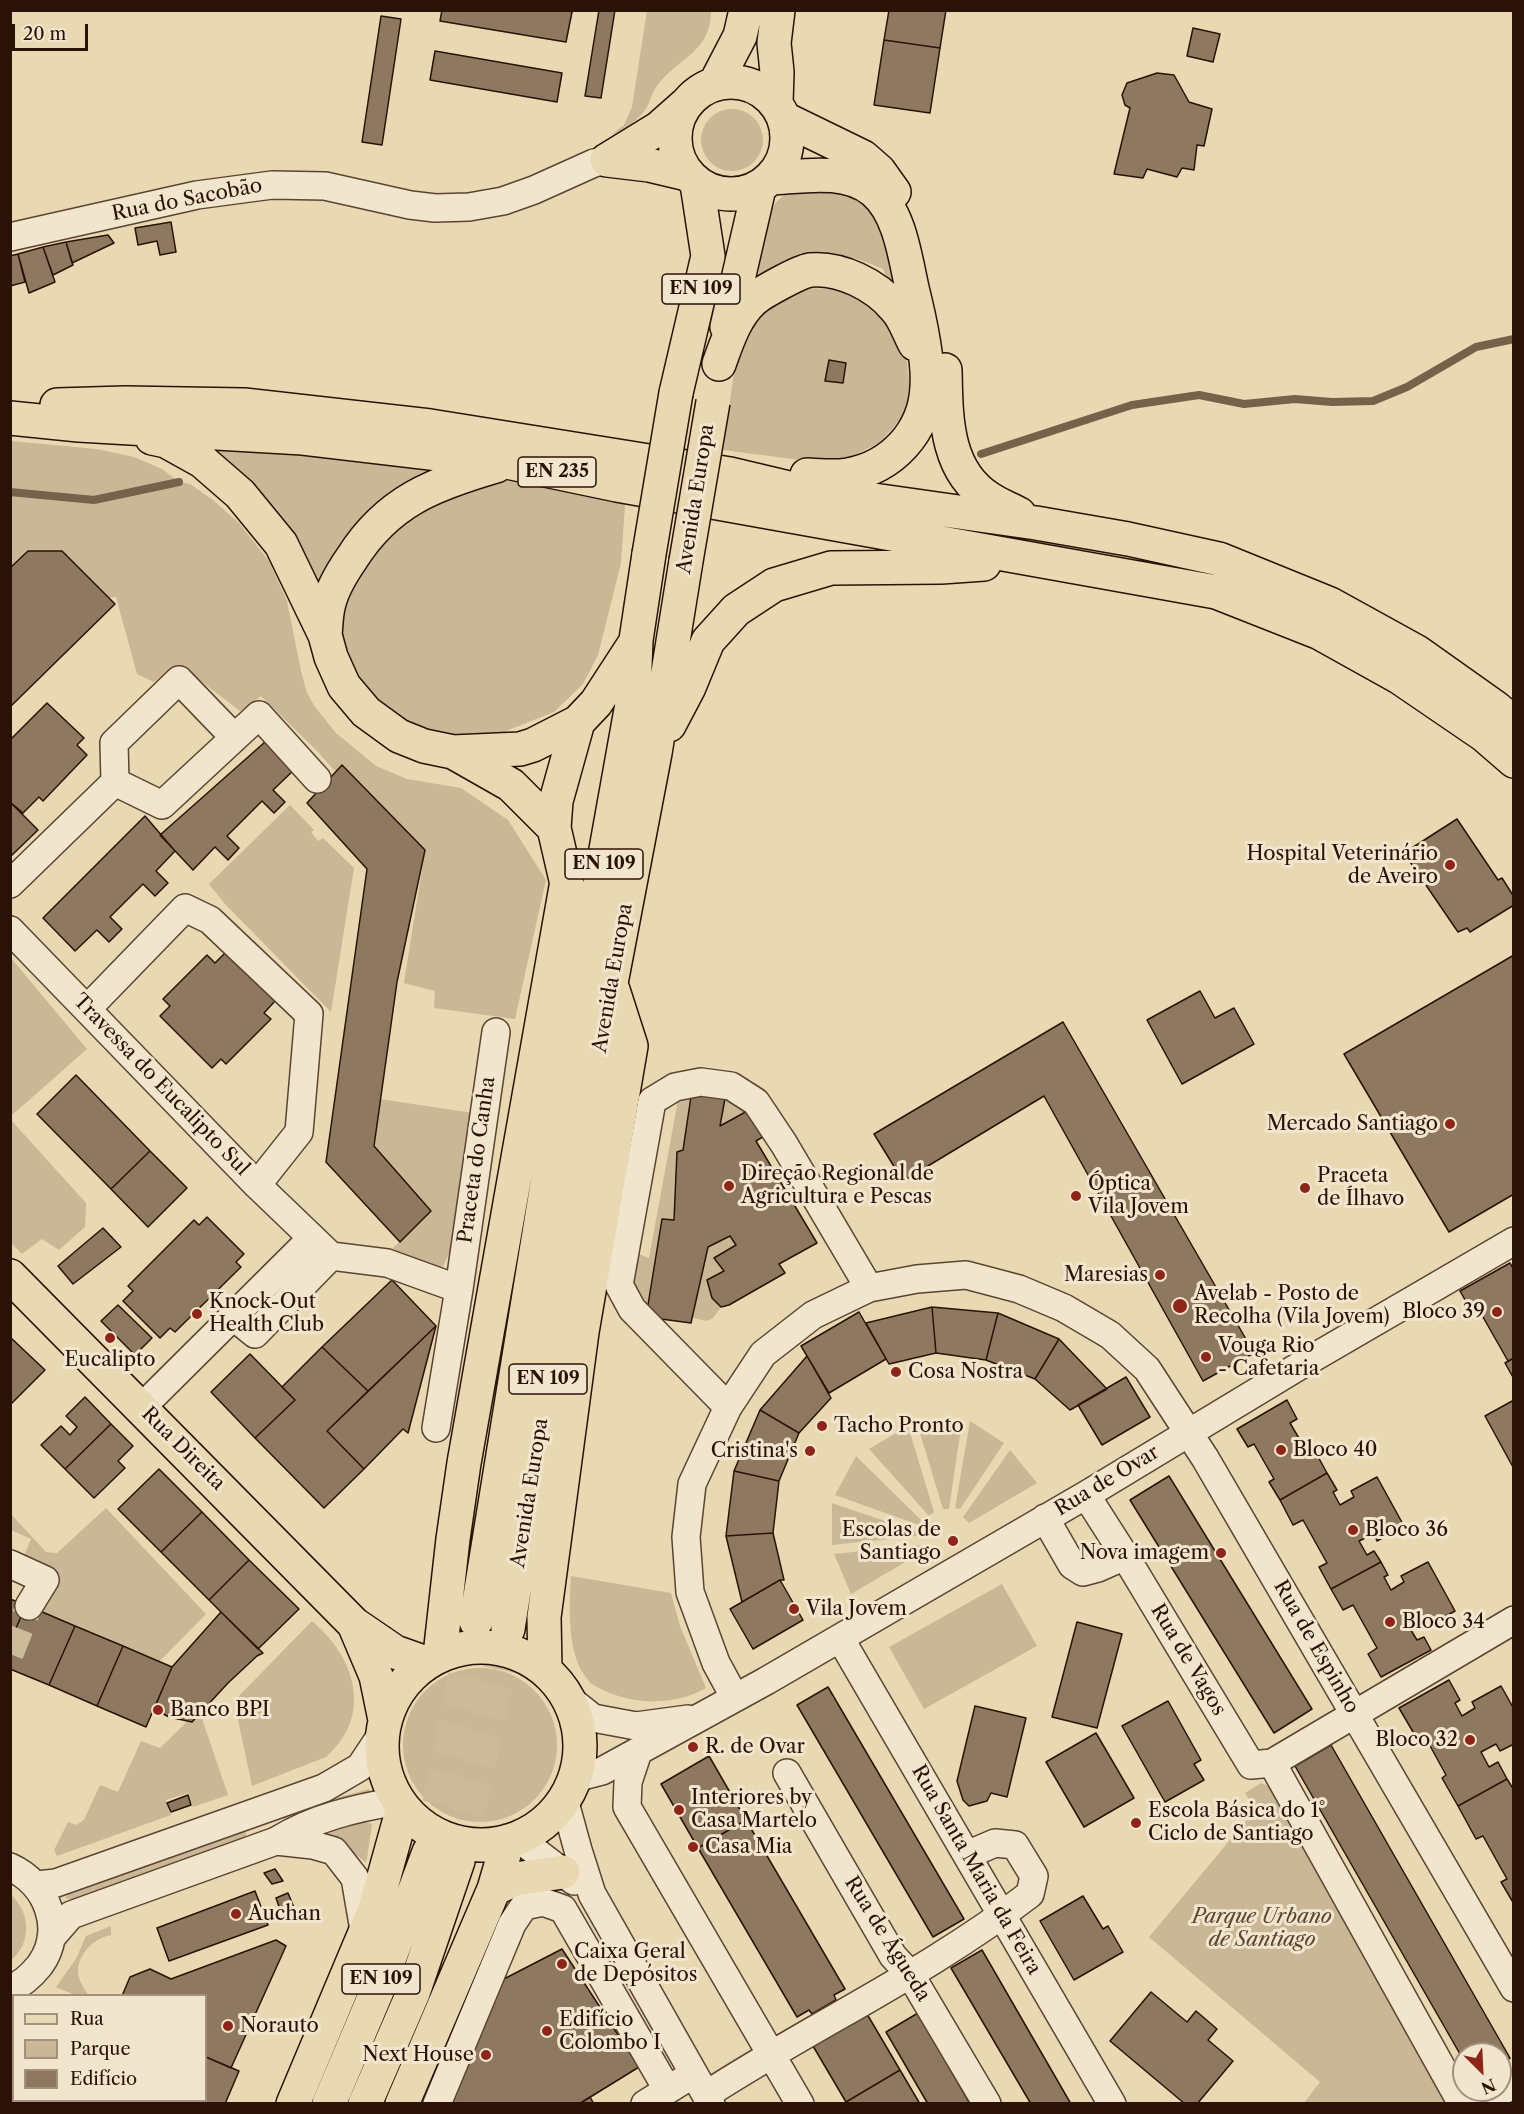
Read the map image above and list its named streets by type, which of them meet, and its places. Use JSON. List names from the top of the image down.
{
  "streets": {
    "main road": [
      "EN 109",
      "EN 235",
      "Avenida Europa",
      "Rua Direita"
    ],
    "street": [
      "Rua do Sacobão",
      "Travessa do Eucalipto Sul",
      "Praceta do Canha",
      "Rua de Ovar",
      "Rua de Espinho",
      "Rua de Vagos",
      "Rua Santa Maria da Feira",
      "Rua de Águeda"
    ]
  },
  "crossings": [
    ["Rua de Ovar", "Rua de Espinho"],
    ["Rua de Ovar", "Rua de Vagos"],
    ["Rua de Ovar", "Rua Santa Maria da Feira"]
  ],
  "parks": ["Parque Urbano de Santiago"],
  "places": [
    "Hospital Veterinário de Aveiro",
    "Mercado Santiago",
    "Direção Regional de Agricultura e Pescas",
    "Praceta de Ílhavo",
    "Óptica Vila Jovem",
    "Maresias",
    "Avelab - Posto de Recolha (Vila Jovem)",
    "Bloco 39",
    "Knock-Out Health Club",
    "Eucalipto",
    "Vouga Rio - Cafetaria",
    "Cosa Nostra",
    "Tacho Pronto",
    "Bloco 40",
    "Cristina's",
    "Bloco 36",
    "Escolas de Santiago",
    "Nova imagem",
    "Vila Jovem",
    "Bloco 34",
    "Banco BPI",
    "Bloco 32",
    "R. de Ovar",
    "Interiores by Casa Martelo",
    "Escola Básica do 1° Ciclo de Santiago",
    "Casa Mia",
    "Auchan",
    "Caixa Geral de Depósitos",
    "Norauto",
    "Edifício Colombo I",
    "Next House"
  ],
  "legend": ["Rua", "Parque", "Edifício"],
  "scale_bar": "20 m",
  "north": "bottom right"
}
